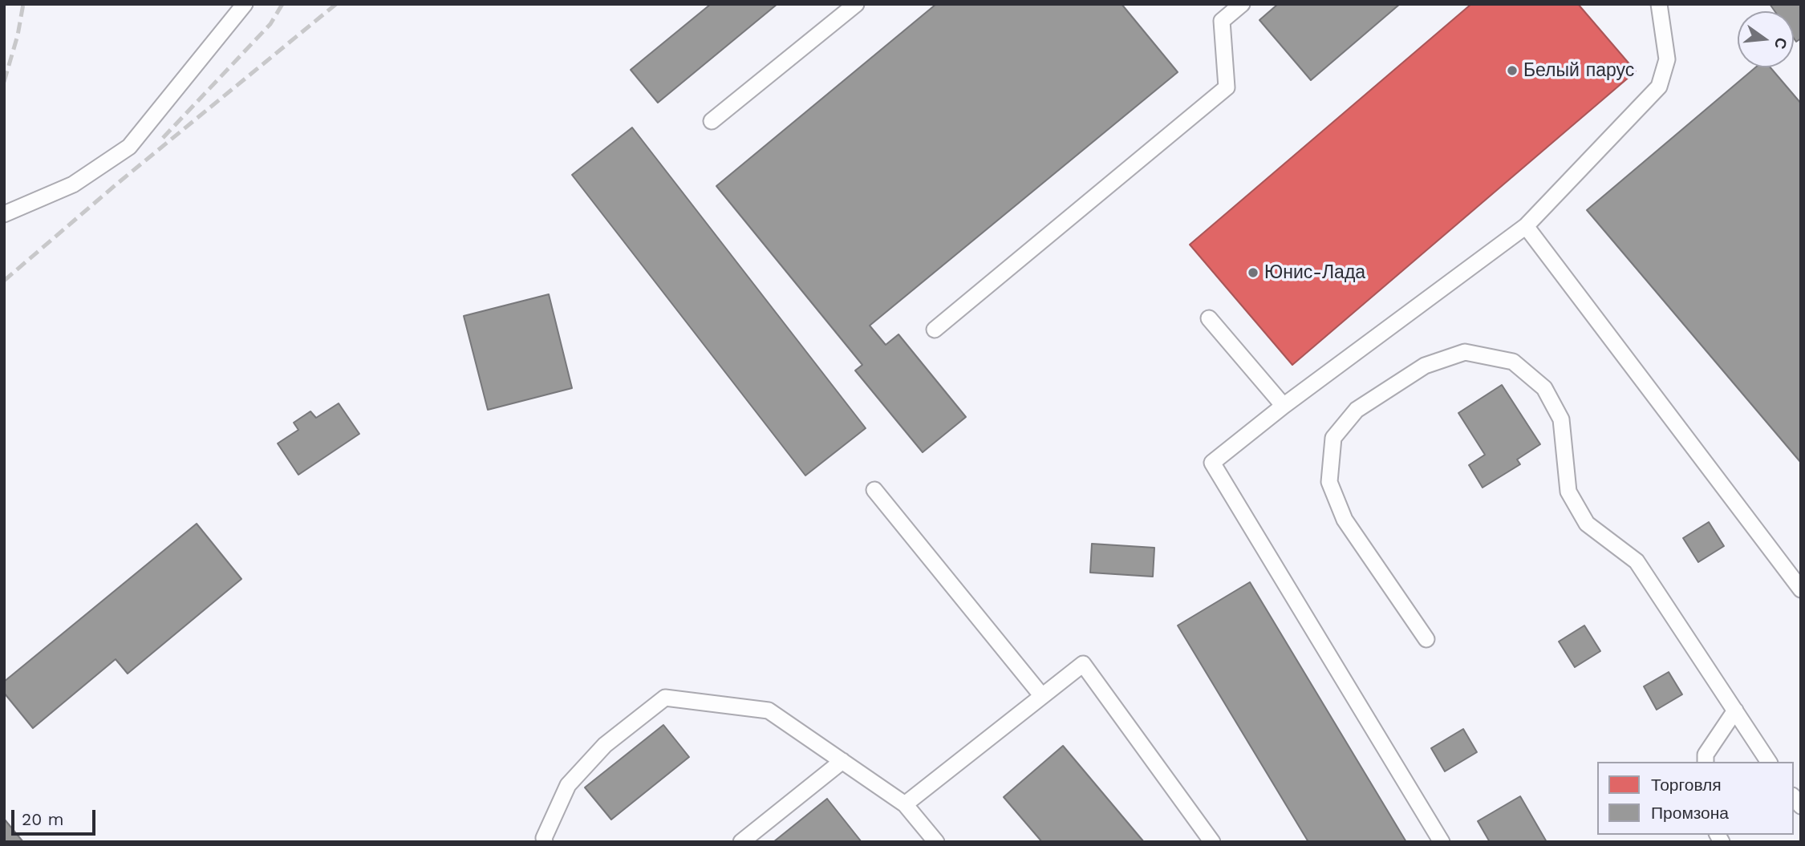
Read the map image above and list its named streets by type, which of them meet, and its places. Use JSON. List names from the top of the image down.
{
  "places": ["Белый парус", "Юнис-Лада"],
  "legend": ["Торговля", "Промзона"],
  "scale_bar": "20 m",
  "north": "right"
}
